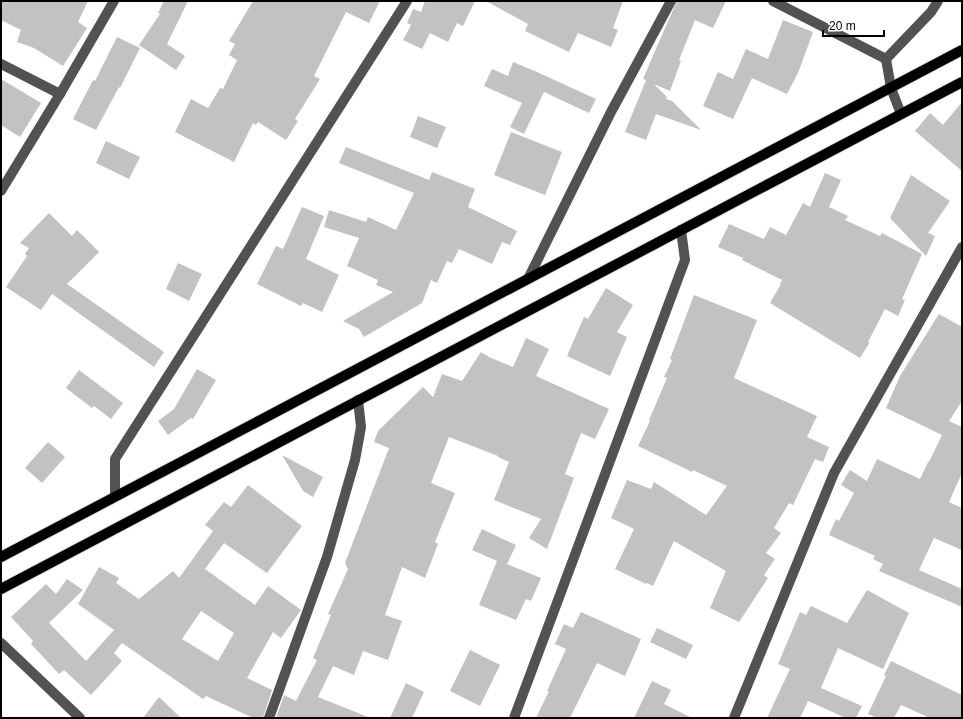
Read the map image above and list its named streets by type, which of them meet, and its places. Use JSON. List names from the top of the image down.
{
  "scale_bar": "20 m"
}
